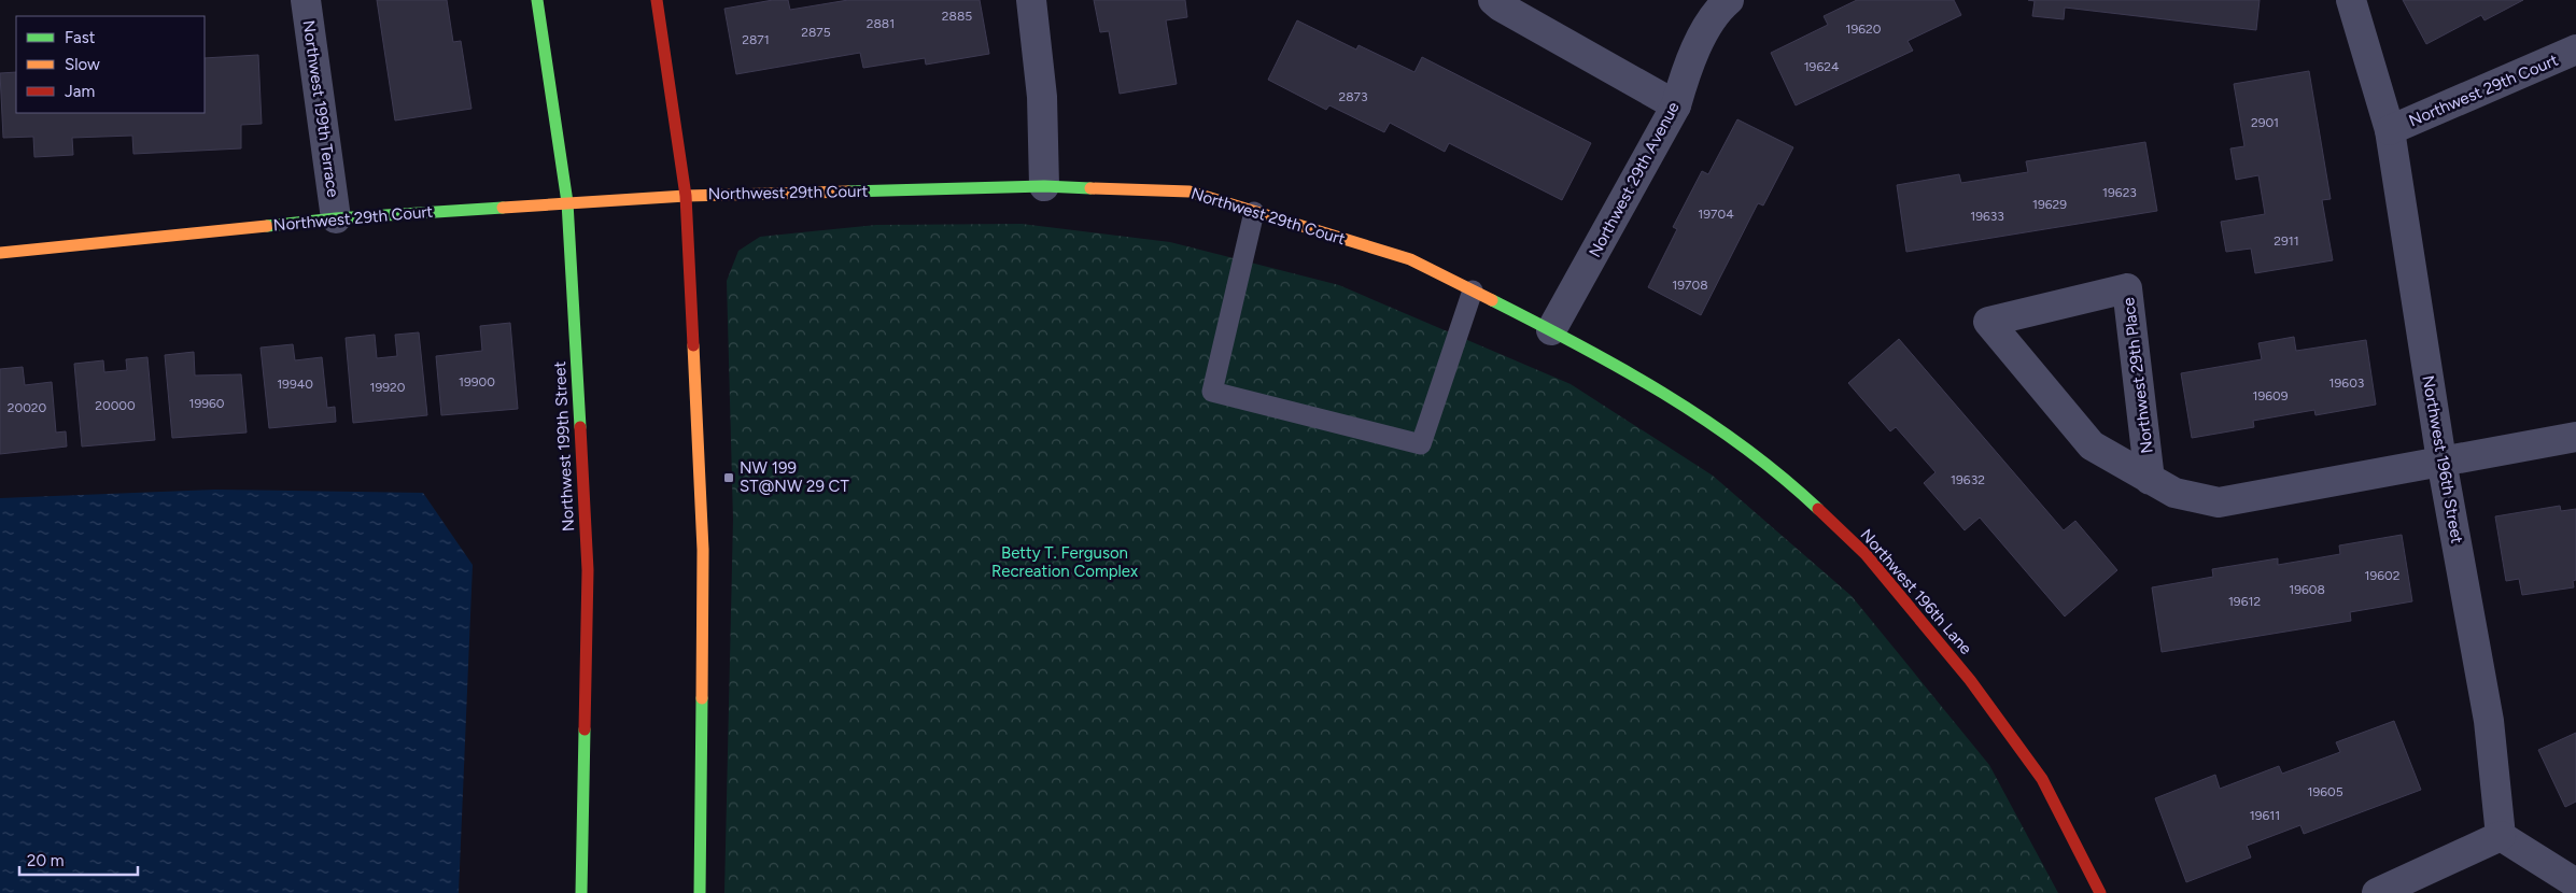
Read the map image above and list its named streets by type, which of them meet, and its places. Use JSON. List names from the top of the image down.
{
  "streets": {
    "street": [
      "Northwest 29th Court",
      "Northwest 199th Terrace",
      "Northwest 29th Avenue",
      "Northwest 29th Place",
      "Northwest 199th Street",
      "Northwest 196th Street",
      "Northwest 196th Lane"
    ]
  },
  "crossings": [
    ["Northwest 29th Court", "Northwest 199th Terrace"],
    ["Northwest 29th Court", "Northwest 29th Avenue"],
    ["Northwest 29th Court", "Northwest 199th Street"],
    ["Northwest 29th Court", "Northwest 196th Street"],
    ["Northwest 29th Court", "Northwest 196th Lane"],
    ["Northwest 29th Avenue", "Northwest 196th Lane"],
    ["Northwest 29th Place", "Northwest 196th Street"]
  ],
  "parks": ["Betty T. Ferguson Recreation Complex"],
  "places": {
    "transit": ["NW 199 ST@NW 29 CT"]
  },
  "house_numbers": [
    "2885",
    "2881",
    "19620",
    "2875",
    "2871",
    "19624",
    "2873",
    "2901",
    "19623",
    "19629",
    "19704",
    "19633",
    "2911",
    "19708",
    "19900",
    "19603",
    "19940",
    "19920",
    "19609",
    "19960",
    "20000",
    "20020",
    "19632",
    "19602",
    "19608",
    "19612",
    "19605",
    "19611"
  ],
  "legend": ["Fast", "Slow", "Jam"],
  "scale_bar": "20 m"
}
